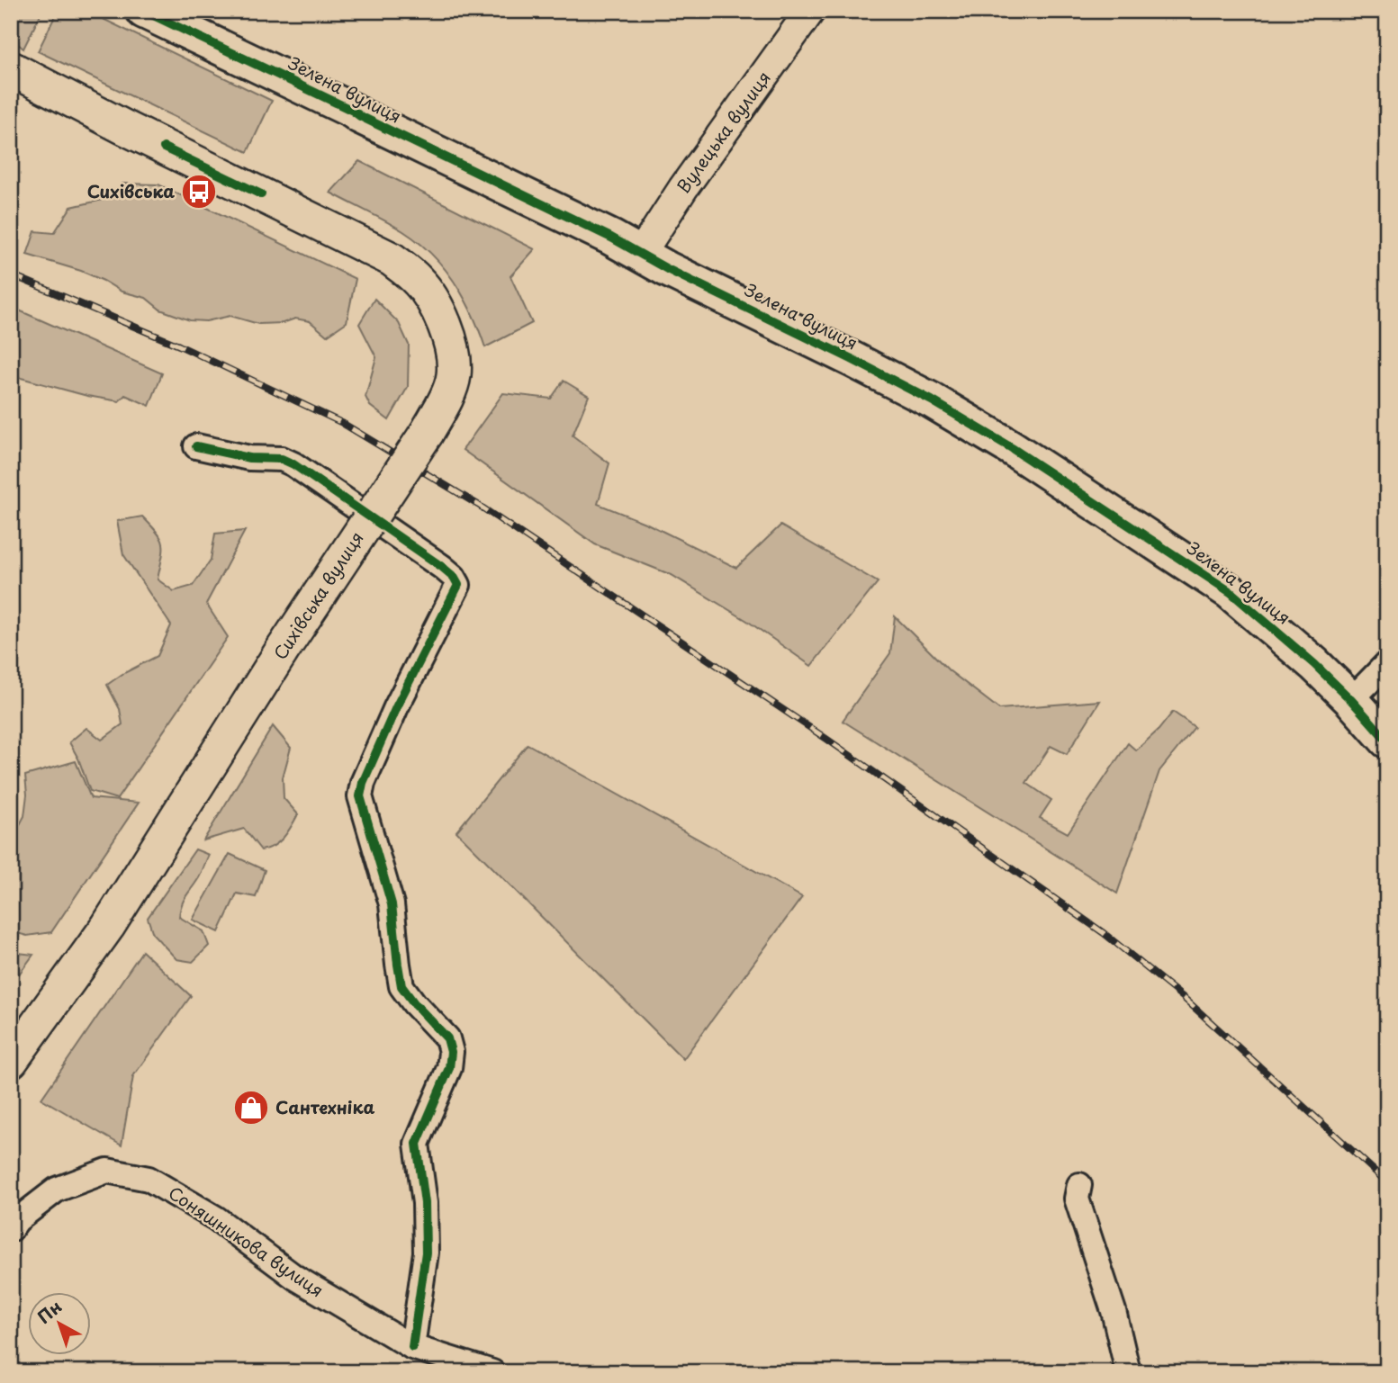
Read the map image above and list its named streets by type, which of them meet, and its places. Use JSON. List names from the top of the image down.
{
  "streets": {
    "main road": ["Зелена вулиця", "Сихівська вулиця"],
    "street": ["Вулецька вулиця", "Соняшникова вулиця"]
  },
  "crossings": [
    ["Зелена вулиця", "Вулецька вулиця"]
  ],
  "places": {
    "bus stop": ["Сихівська"],
    "shop": ["Сантехніка"]
  },
  "north": "top left"
}
